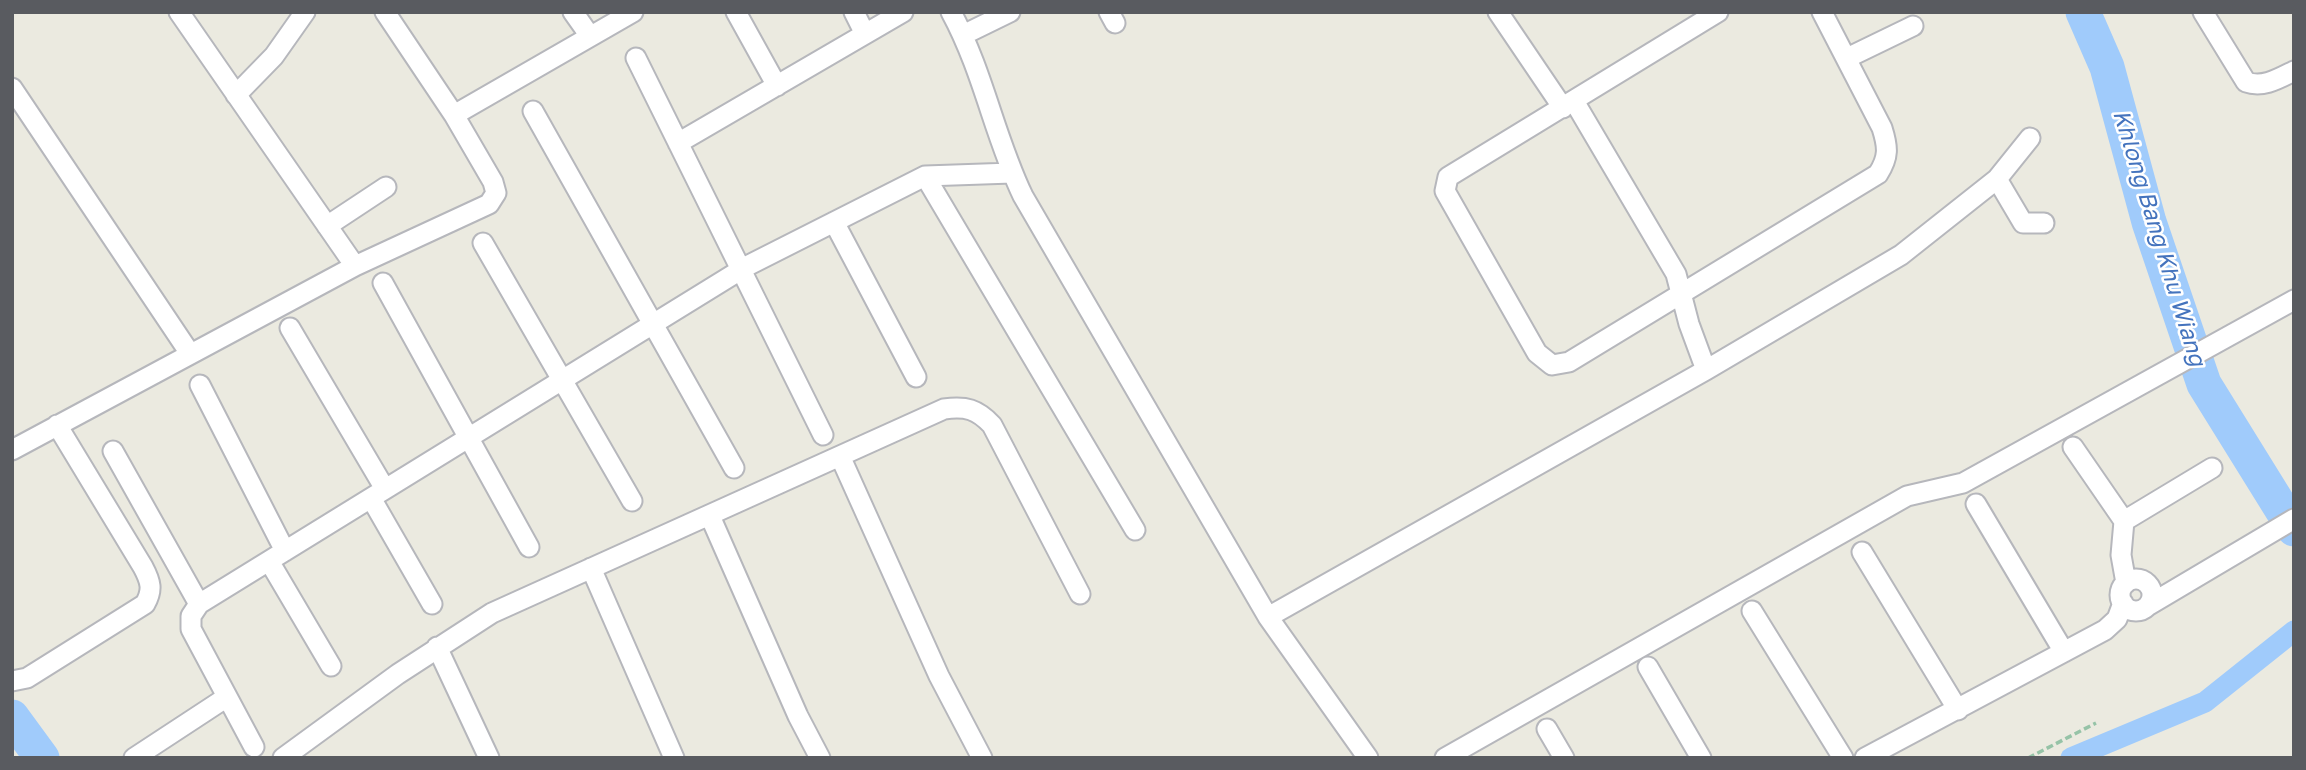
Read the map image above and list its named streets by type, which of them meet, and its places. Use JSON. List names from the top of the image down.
{
  "water": ["Khlong Bang Khu Wiang"]
}
